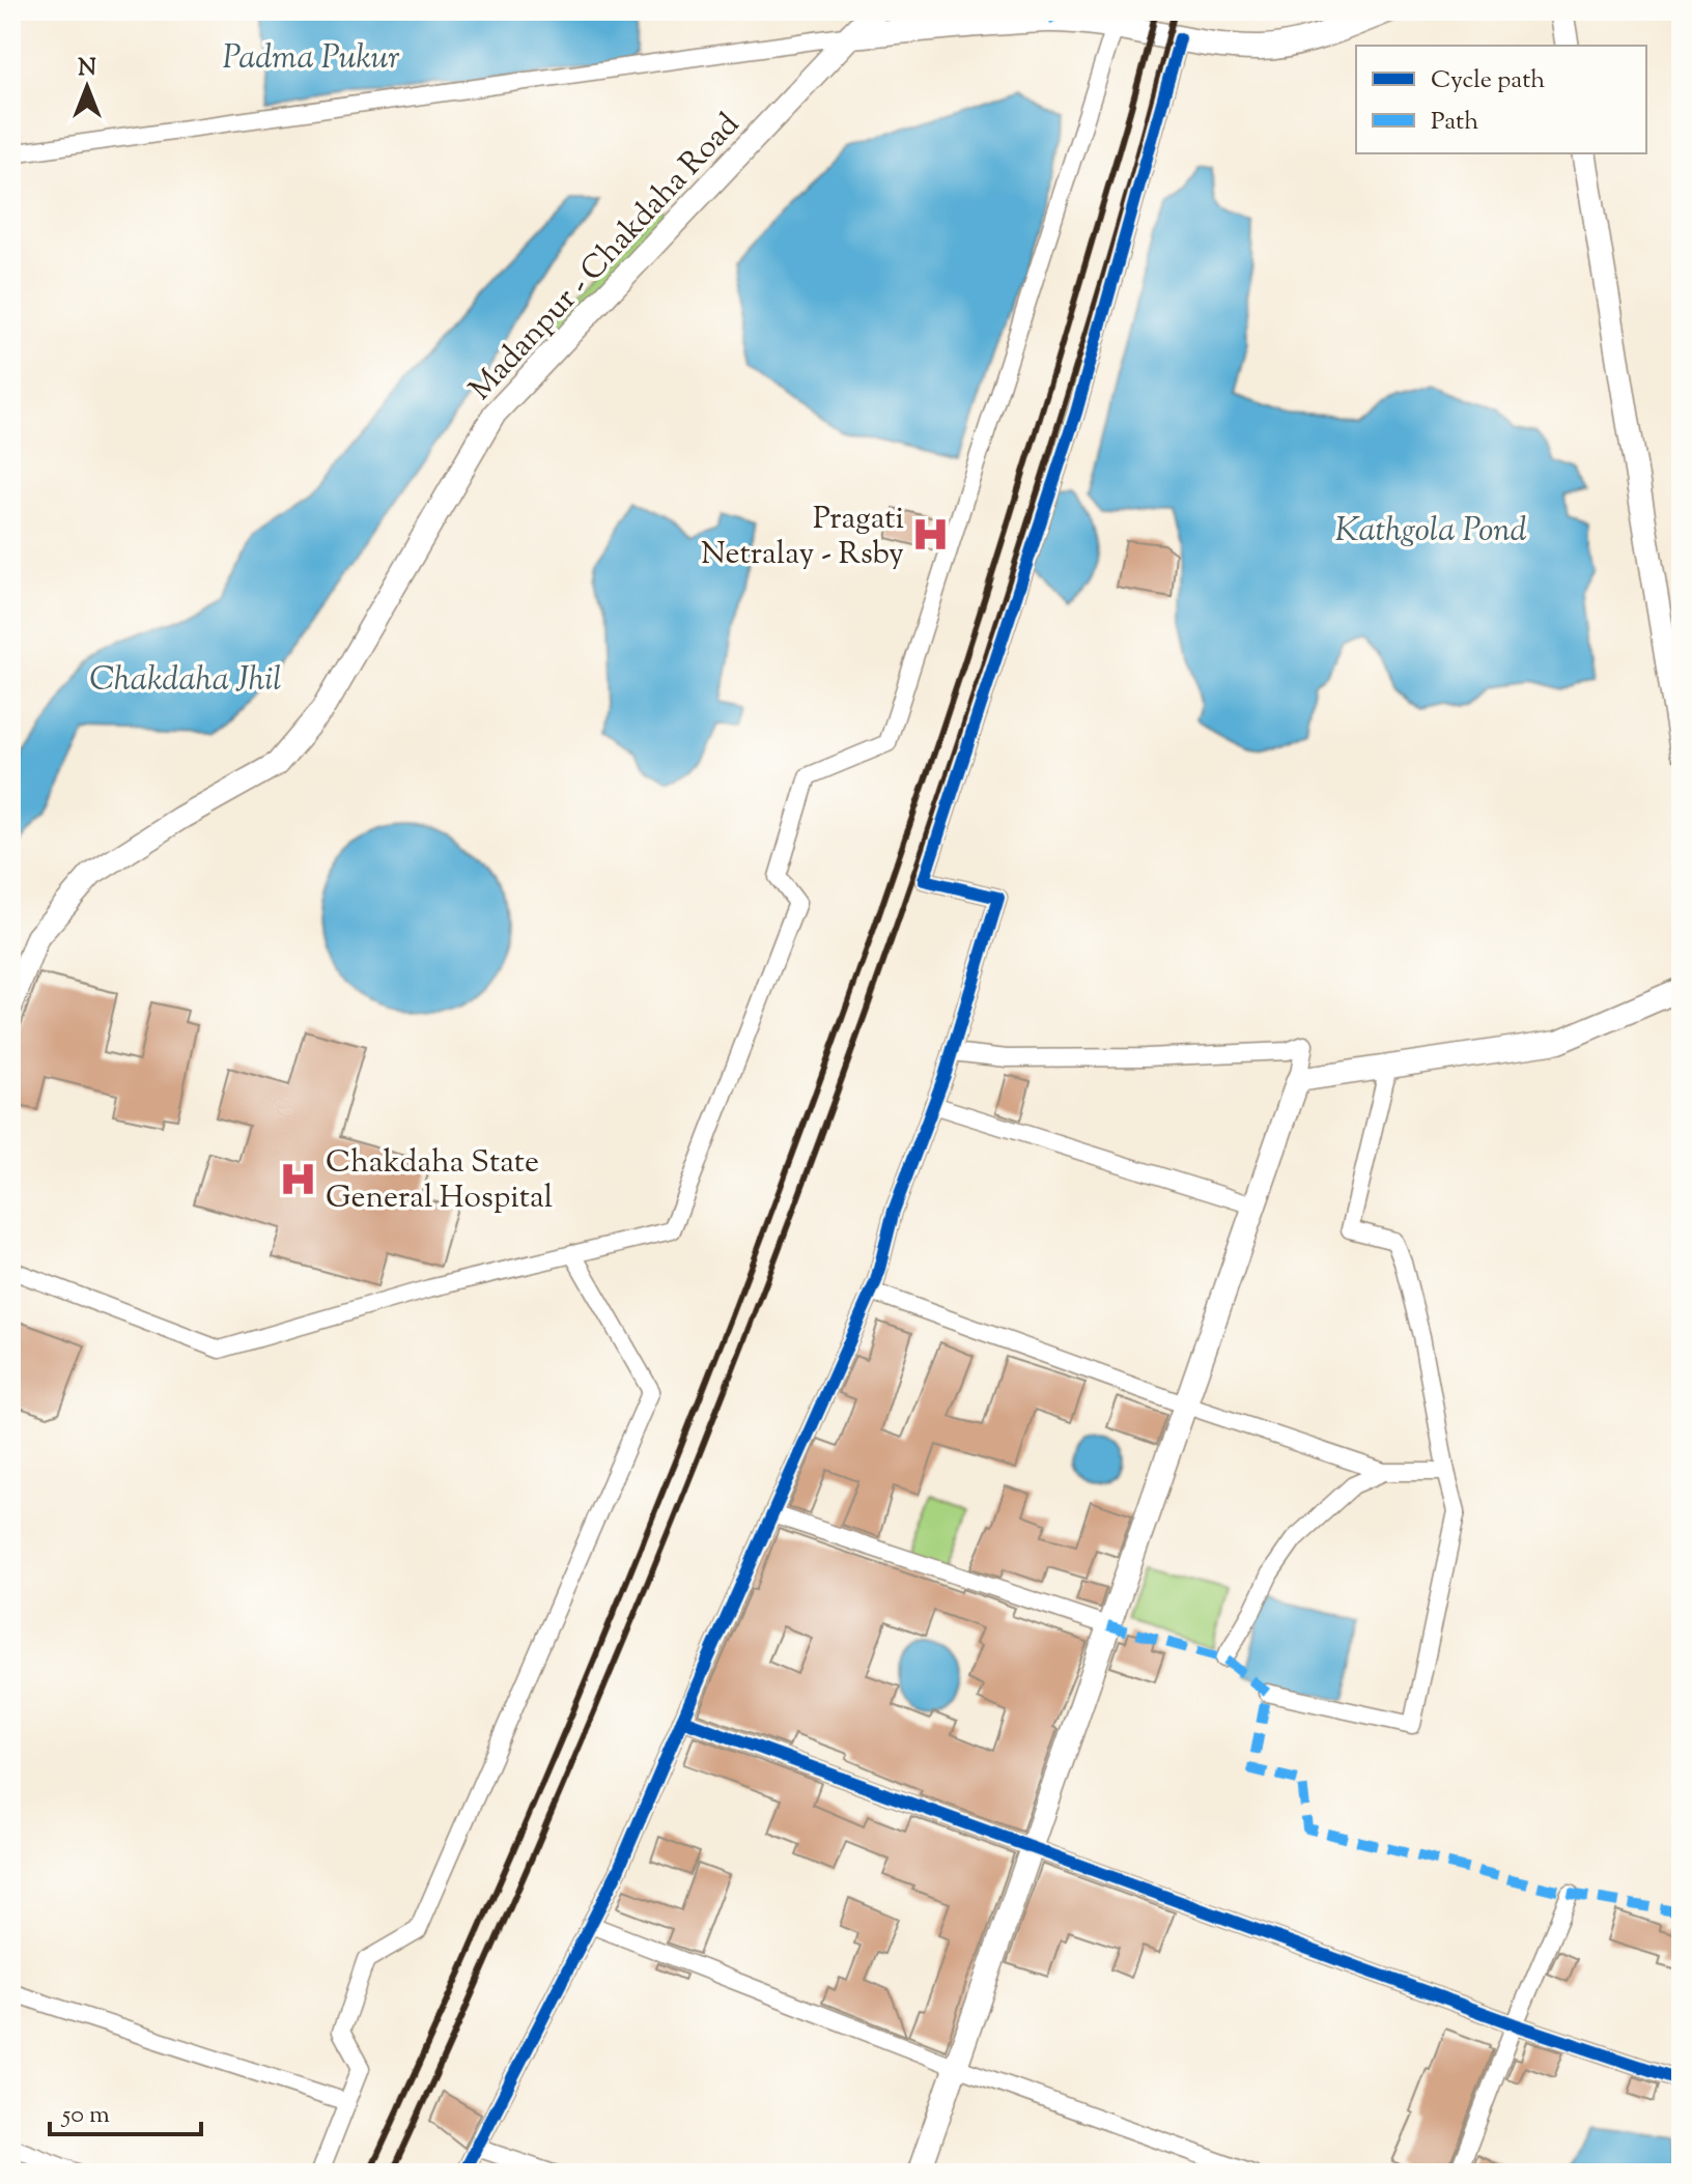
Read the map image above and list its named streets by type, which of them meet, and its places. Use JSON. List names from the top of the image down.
{
  "streets": {
    "main road": ["Madanpur - Chakdaha Road"]
  },
  "water": ["Padma Pukur", "Kathgola Pond", "Chakdaha Jhil"],
  "places": {
    "hospital": ["Pragati Netralay - Rsby", "Chakdaha State General Hospital"]
  },
  "legend": ["Cycle path", "Path"],
  "scale_bar": "50 m",
  "north": "top"
}
